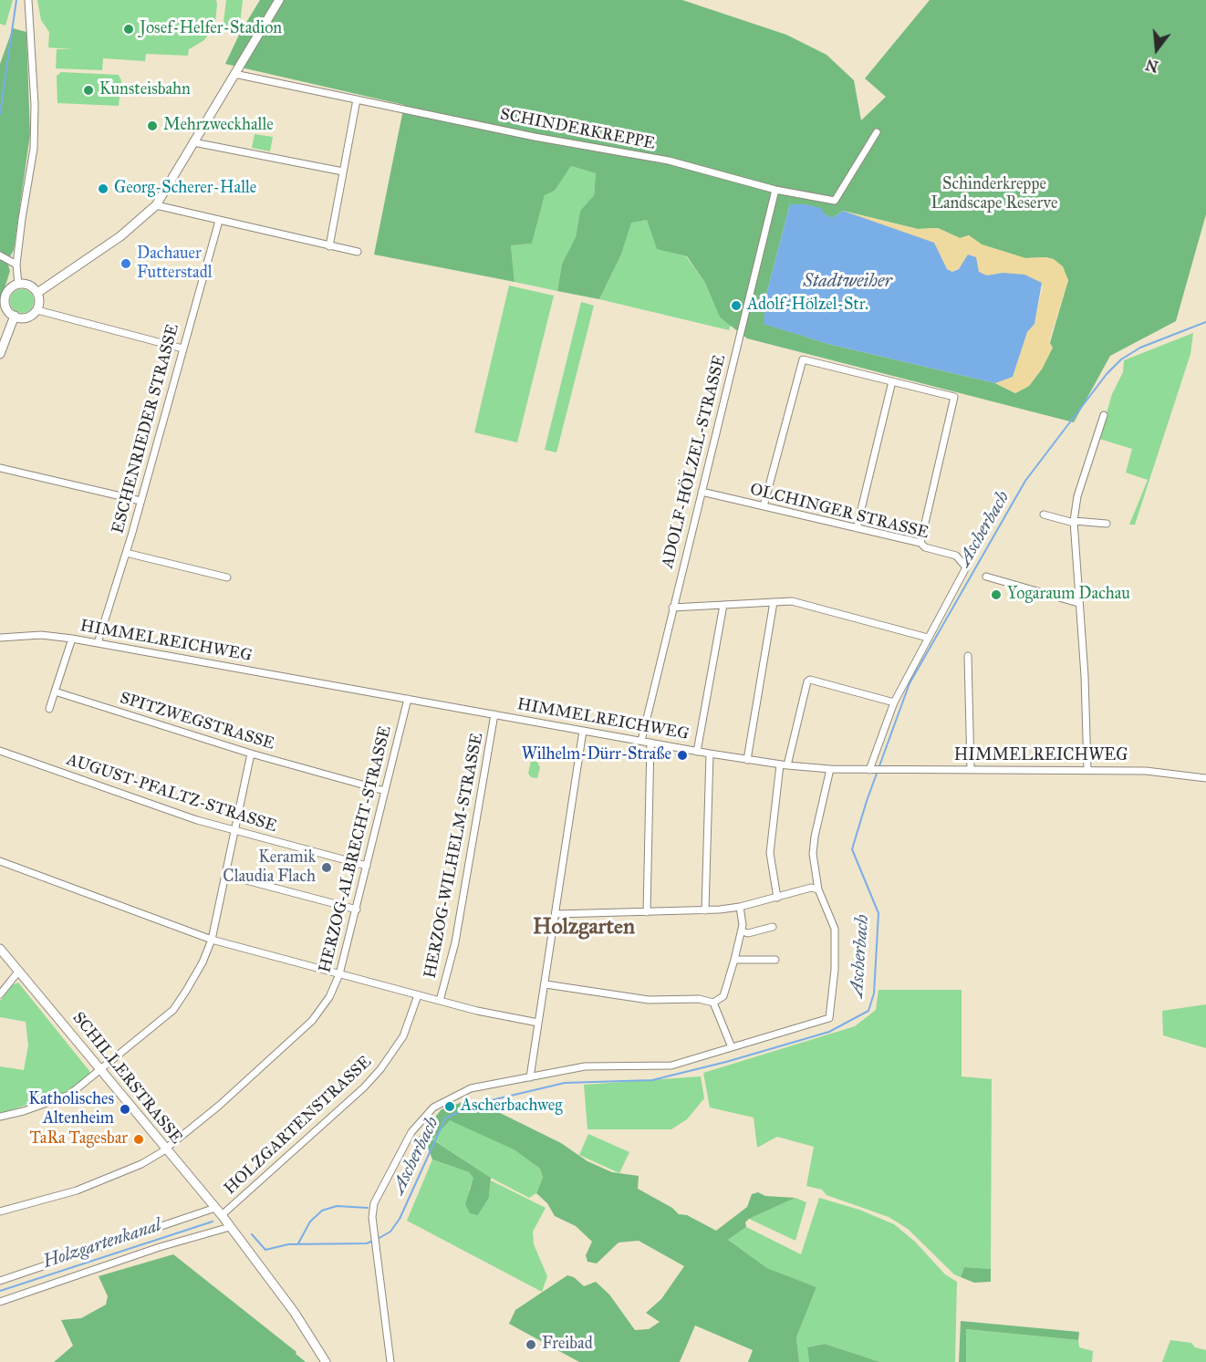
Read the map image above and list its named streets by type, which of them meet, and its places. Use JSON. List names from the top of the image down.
{
  "streets": {
    "street": [
      "SCHINDERKREPPE",
      "ESCHENRIEDER STRASSE",
      "ADOLF-HÖLZEL-STRASSE",
      "OLCHINGER STRASSE",
      "HIMMELREICHWEG",
      "SPITZWEGSTRASSE",
      "AUGUST-PFALTZ-STRASSE",
      "HERZOG-ALBRECHT-STRASSE",
      "HERZOG-WILHELM-STRASSE",
      "SCHILLERSTRASSE",
      "HOLZGARTENSTRASSE"
    ]
  },
  "crossings": [
    ["SCHINDERKREPPE", "ADOLF-HÖLZEL-STRASSE"],
    ["ESCHENRIEDER STRASSE", "HIMMELREICHWEG"],
    ["ADOLF-HÖLZEL-STRASSE", "OLCHINGER STRASSE"],
    ["ADOLF-HÖLZEL-STRASSE", "HIMMELREICHWEG"],
    ["HIMMELREICHWEG", "HERZOG-ALBRECHT-STRASSE"],
    ["HIMMELREICHWEG", "HERZOG-WILHELM-STRASSE"],
    ["SPITZWEGSTRASSE", "HERZOG-ALBRECHT-STRASSE"],
    ["AUGUST-PFALTZ-STRASSE", "HERZOG-ALBRECHT-STRASSE"],
    ["HERZOG-ALBRECHT-STRASSE", "SCHILLERSTRASSE"],
    ["SCHILLERSTRASSE", "HOLZGARTENSTRASSE"]
  ],
  "districts": ["Holzgarten"],
  "water": ["Stadtweiher", "Ascherbach", "Holzgartenkanal"],
  "parks": ["Schinderkreppe Landscape Reserve"],
  "places": [
    "Josef-Helfer-Stadion",
    "Kunsteisbahn",
    "Mehrzweckhalle",
    "Georg-Scherer-Halle",
    "Dachauer Futterstadl",
    "Adolf-Hölzel-Str.",
    "Yogaraum Dachau",
    "Wilhelm-Dürr-Straße",
    "Keramik Claudia Flach",
    "Ascherbachweg",
    "Katholisches Altenheim",
    "TaRa Tagesbar",
    "Freibad"
  ],
  "north": "bottom"
}
